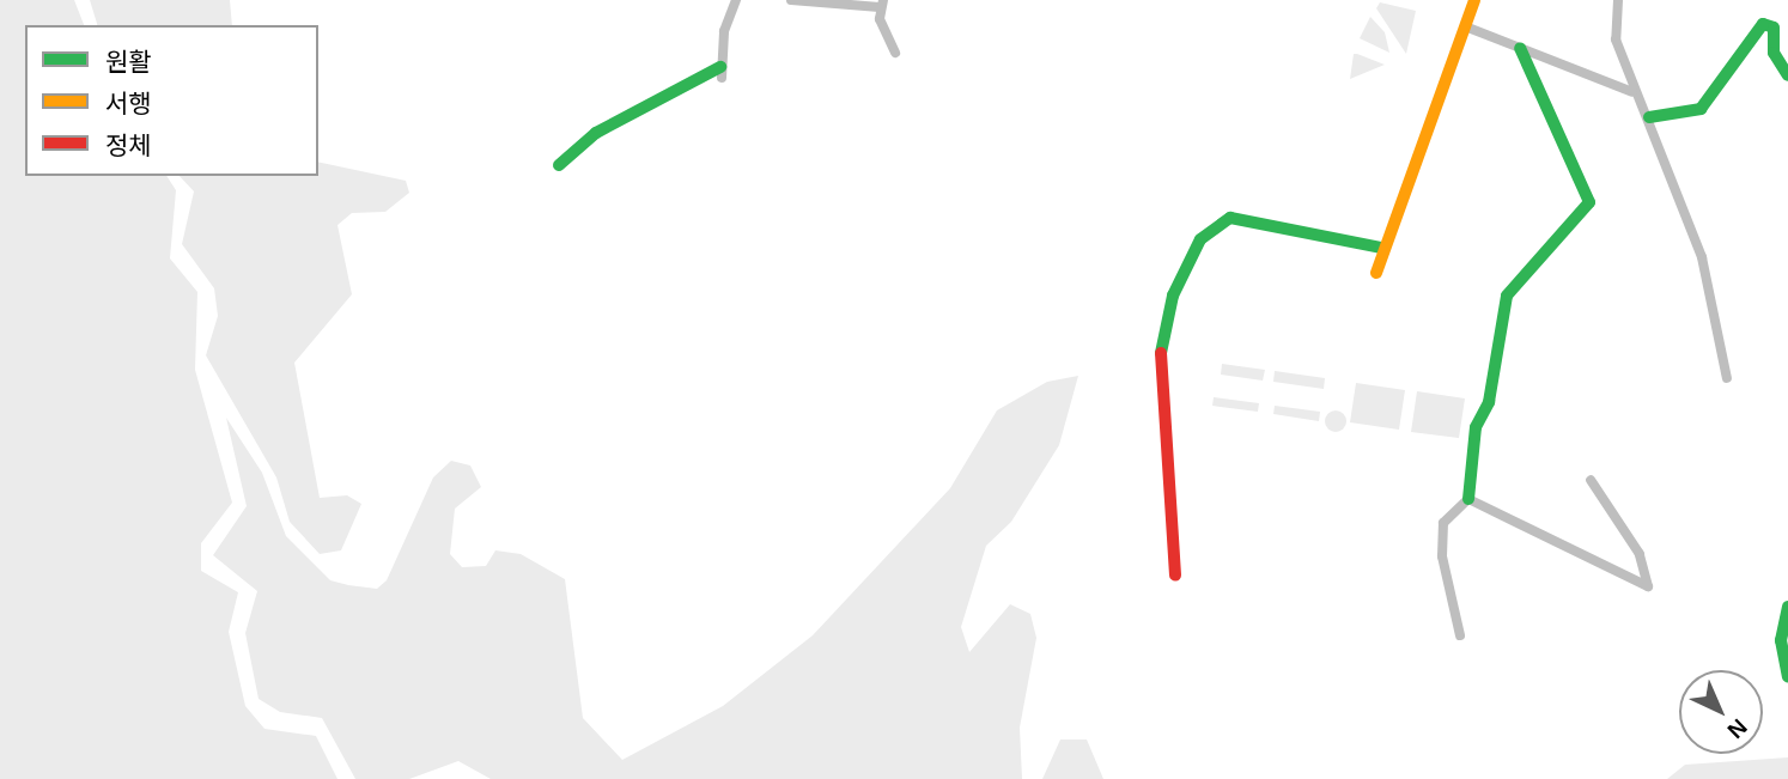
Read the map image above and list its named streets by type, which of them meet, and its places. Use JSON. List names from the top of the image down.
{
  "legend": ["원활", "서행", "정체"],
  "north": "bottom right"
}
